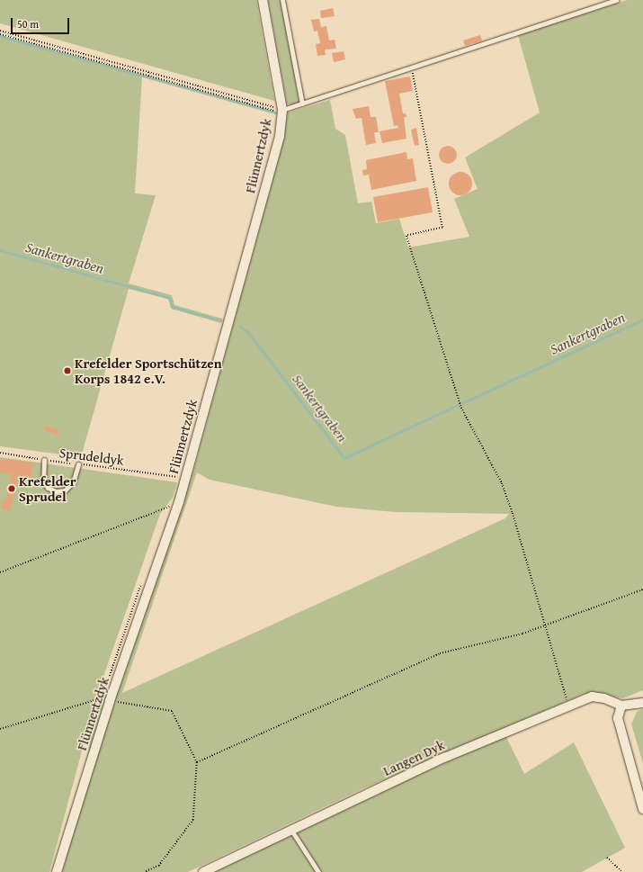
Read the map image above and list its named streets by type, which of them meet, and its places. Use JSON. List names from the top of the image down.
{
  "streets": {
    "street": ["Flünnertzdyk", "Langen Dyk"],
    "path": ["Sprudeldyk"]
  },
  "water": ["Sankertgraben"],
  "places": ["Krefelder Sportschützen Korps 1842 e.V.", "Krefelder Sprudel"],
  "scale_bar": "50 m"
}
